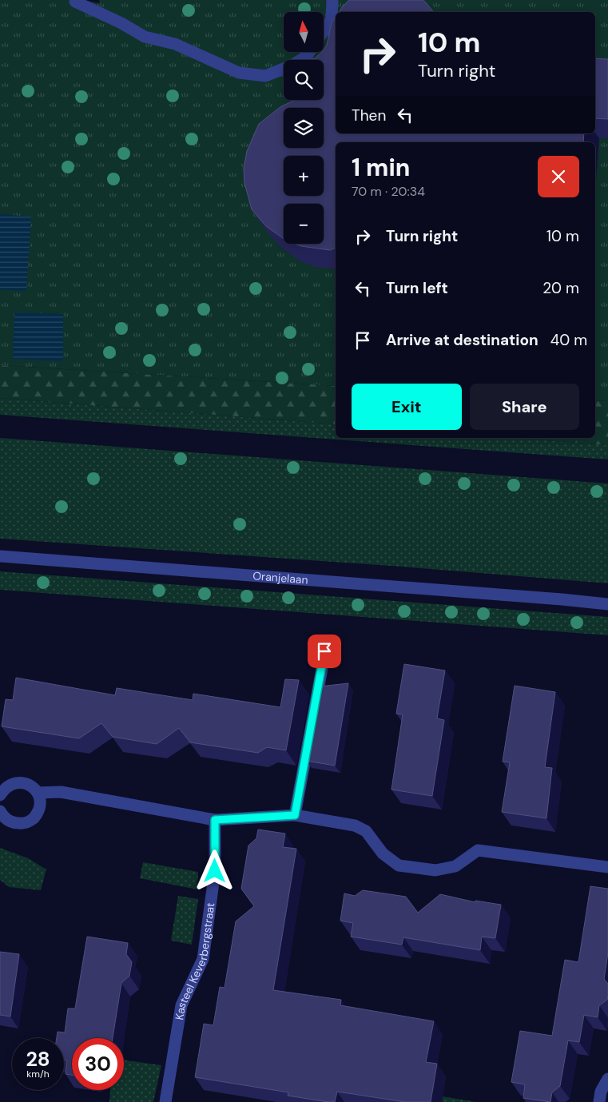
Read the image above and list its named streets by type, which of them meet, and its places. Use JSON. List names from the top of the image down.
{
  "streets": {
    "street": ["Oranjelaan", "Kasteel Keverbergstraat"]
  },
  "north": "top",
  "page": {
    "map_buttons": ["+", "−"],
    "turn": ["10 m", "Turn right"],
    "then": "Then",
    "heading": ["1 min", "70 m · 20:34"],
    "list": [
      {
        "name": "Turn right",
        "value": "10 m"
      },
      {
        "name": "Turn left",
        "value": "20 m"
      },
      {
        "name": "Arrive at destination",
        "value": "40 m"
      }
    ],
    "buttons": ["Exit", "Share"],
    "speed": "28 km/h",
    "limit": "30"
  }
}
